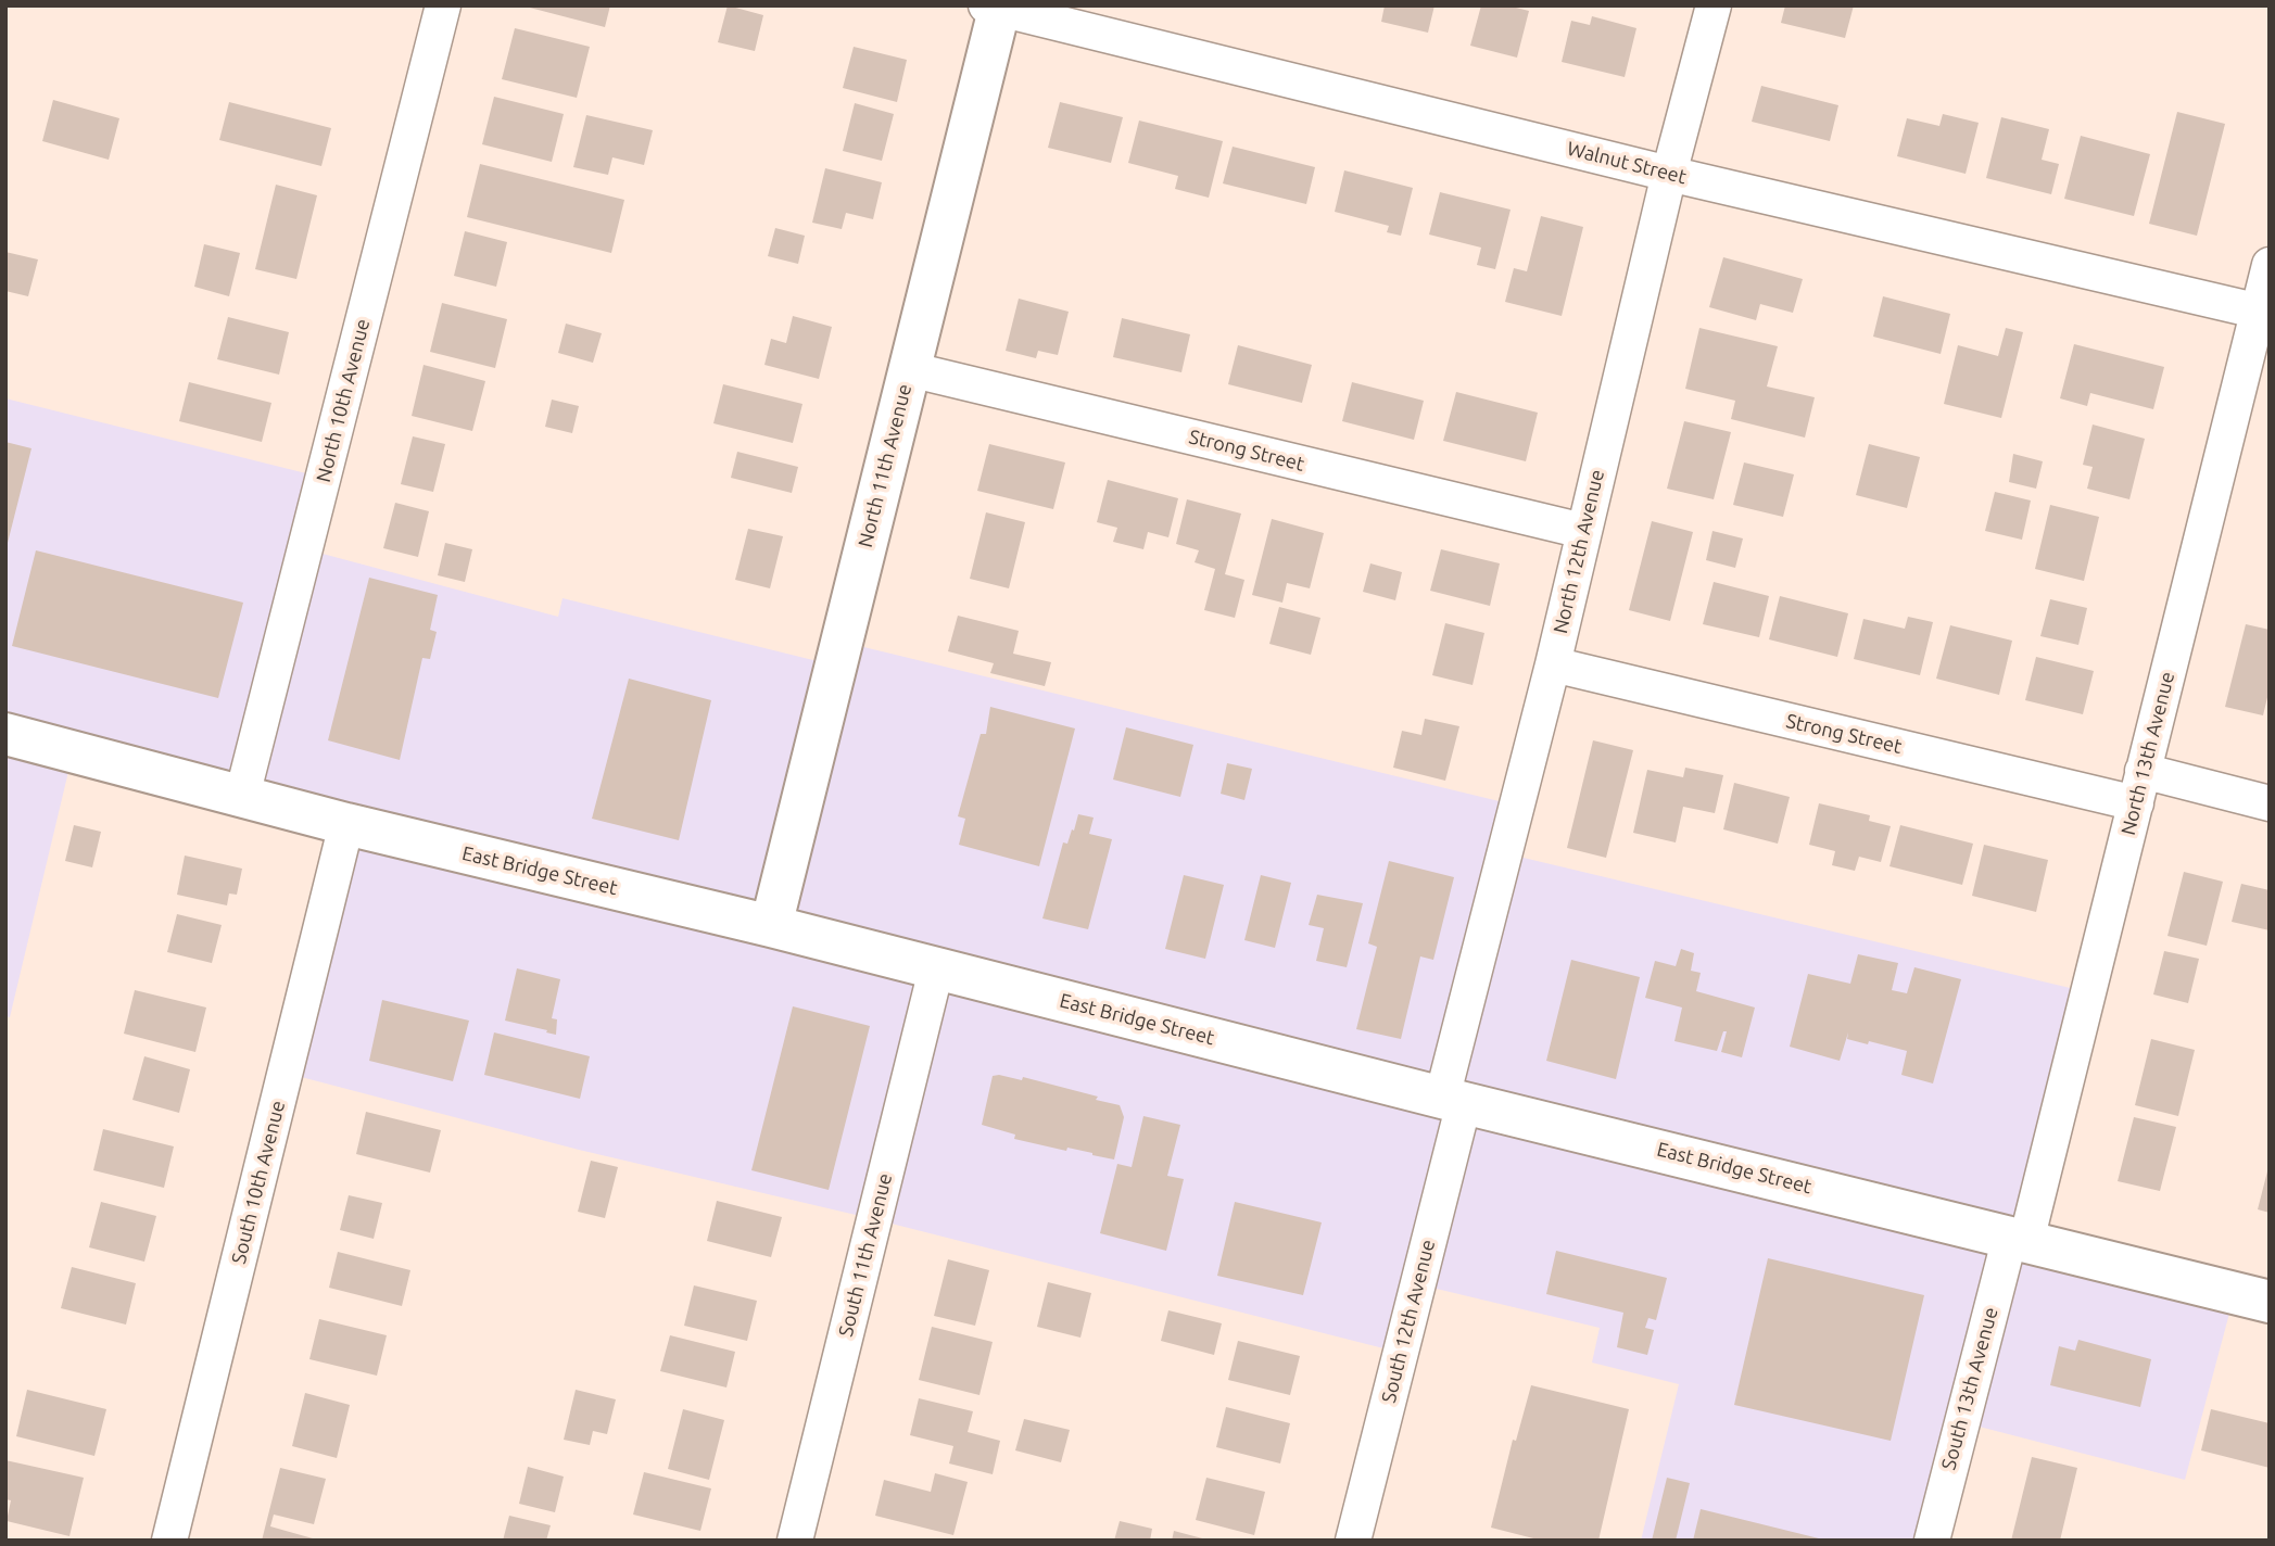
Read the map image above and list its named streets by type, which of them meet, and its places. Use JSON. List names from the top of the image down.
{
  "streets": {
    "main road": ["North 11th Avenue", "East Bridge Street"],
    "street": [
      "Walnut Street",
      "North 10th Avenue",
      "Strong Street",
      "North 12th Avenue",
      "North 13th Avenue",
      "South 10th Avenue",
      "South 11th Avenue",
      "South 12th Avenue",
      "South 13th Avenue"
    ]
  },
  "crossings": [
    ["Walnut Street", "North 11th Avenue"],
    ["Walnut Street", "North 12th Avenue"],
    ["Walnut Street", "North 13th Avenue"],
    ["North 10th Avenue", "East Bridge Street"],
    ["Strong Street", "North 11th Avenue"],
    ["Strong Street", "North 12th Avenue"],
    ["Strong Street", "North 13th Avenue"],
    ["North 11th Avenue", "East Bridge Street"],
    ["North 12th Avenue", "East Bridge Street"],
    ["North 12th Avenue", "South 12th Avenue"],
    ["North 13th Avenue", "East Bridge Street"],
    ["North 13th Avenue", "South 13th Avenue"],
    ["East Bridge Street", "South 10th Avenue"],
    ["East Bridge Street", "South 11th Avenue"],
    ["East Bridge Street", "South 12th Avenue"],
    ["East Bridge Street", "South 13th Avenue"]
  ]
}
